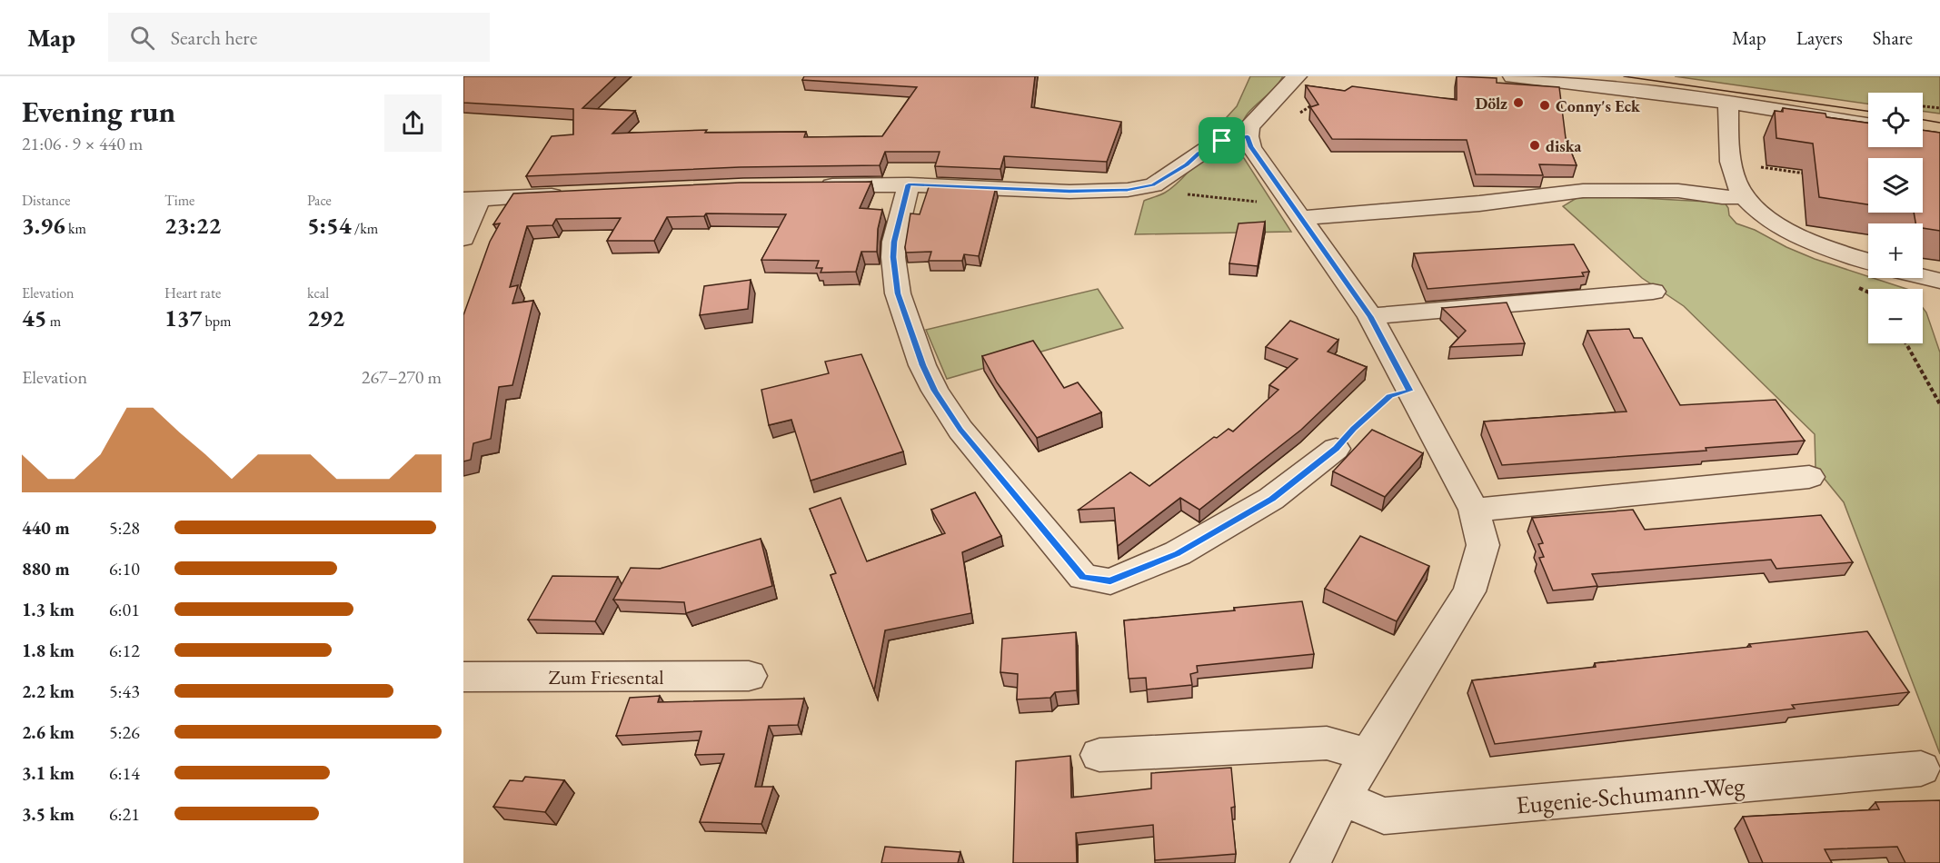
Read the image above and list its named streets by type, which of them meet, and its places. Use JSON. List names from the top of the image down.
{
  "streets": {
    "street": ["Zum Friesental", "Eugenie-Schumann-Weg"]
  },
  "places": ["Dölz", "Conny's Eck", "diska"],
  "page": {
    "header": "Map",
    "search": "Search here",
    "nav": ["Map", "Layers", "Share"],
    "heading": ["Evening run", "21:06 · 9 × 440 m"],
    "map_buttons": ["+", "−"],
    "stats": [
      ["Distance", "3.96 km"],
      ["Time", "23:22"],
      ["Pace", "5:54 /km"],
      ["Elevation", "45 m"],
      ["Heart rate", "137 bpm"],
      ["kcal", "292"]
    ],
    "chart": ["Elevation", "267–270 m"],
    "list": [
      {
        "name": "440 m",
        "note": "5:28"
      },
      {
        "name": "880 m",
        "note": "6:10"
      },
      {
        "name": "1.3 km",
        "note": "6:01"
      },
      {
        "name": "1.8 km",
        "note": "6:12"
      },
      {
        "name": "2.2 km",
        "note": "5:43"
      },
      {
        "name": "2.6 km",
        "note": "5:26"
      },
      {
        "name": "3.1 km",
        "note": "6:14"
      },
      {
        "name": "3.5 km",
        "note": "6:21"
      }
    ]
  }
}
